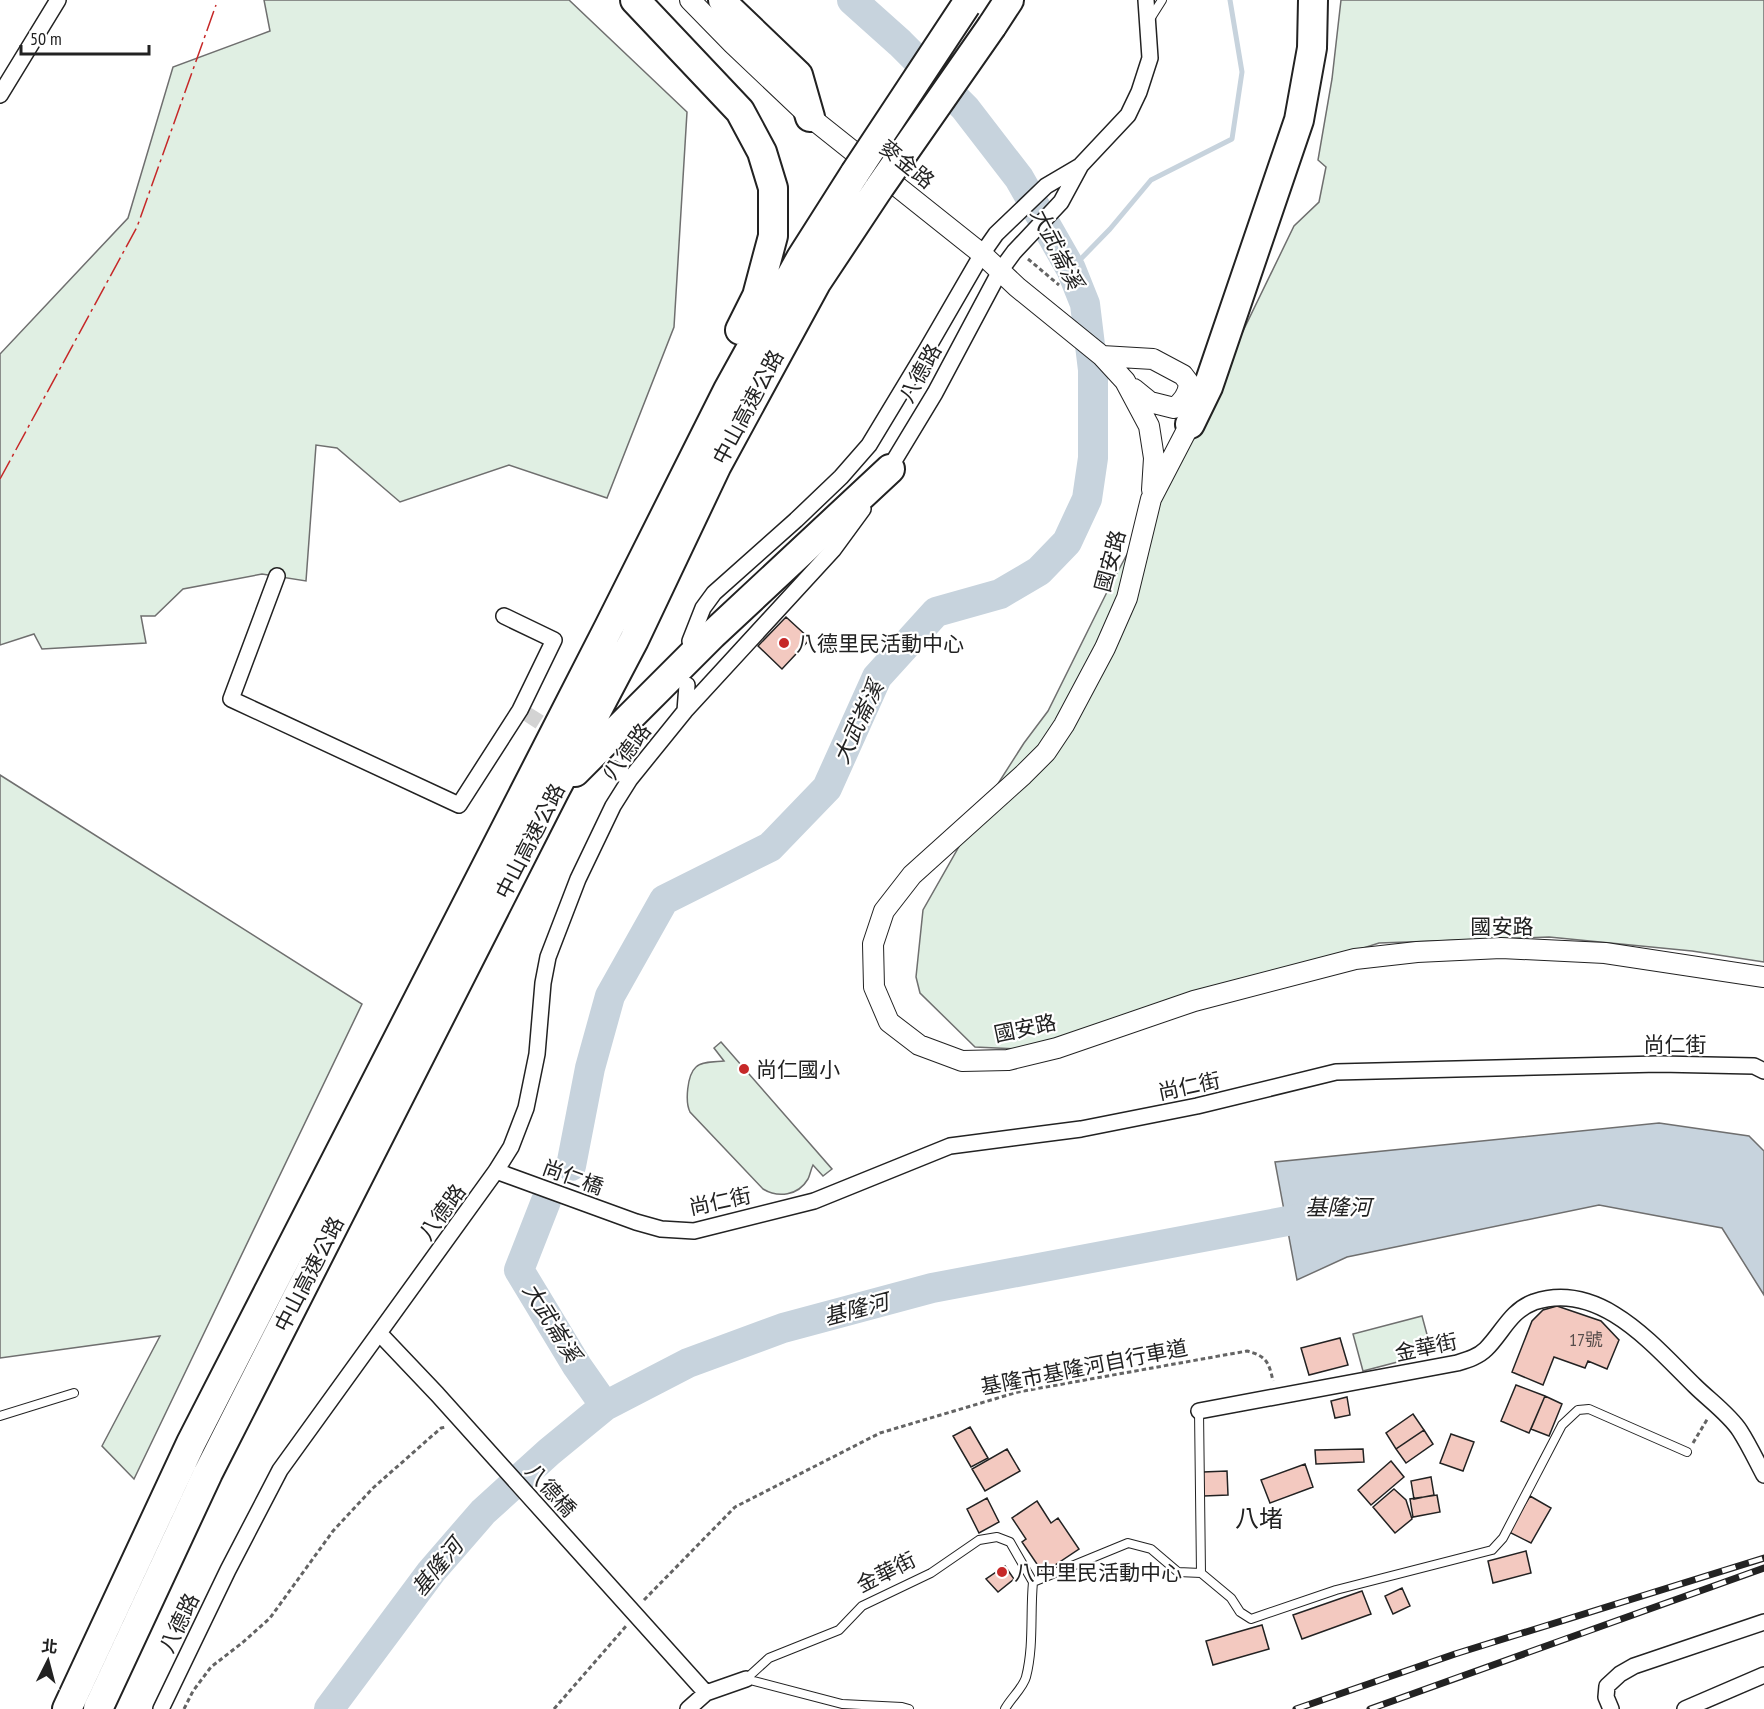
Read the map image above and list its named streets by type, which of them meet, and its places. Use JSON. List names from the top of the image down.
{
  "streets": {
    "highway": ["中山高速公路"],
    "street": [
      "麥金路",
      "八德路",
      "國安路",
      "尚仁街",
      "尚仁橋",
      "金華街",
      "八德橋"
    ],
    "path": ["基隆市基隆河自行車道"]
  },
  "crossings": [
    ["麥金路", "八德路"],
    ["麥金路", "國安路"],
    ["八德路", "尚仁橋"],
    ["八德路", "八德橋"],
    ["尚仁街", "尚仁橋"],
    ["金華街", "基隆市基隆河自行車道"],
    ["基隆市基隆河自行車道", "八德橋"]
  ],
  "districts": ["八堵"],
  "water": ["大武崙溪", "基隆河"],
  "places": ["八德里民活動中心", "尚仁國小", "八中里民活動中心"],
  "house_numbers": ["17號"],
  "scale_bar": "50 m",
  "north": "top"
}
